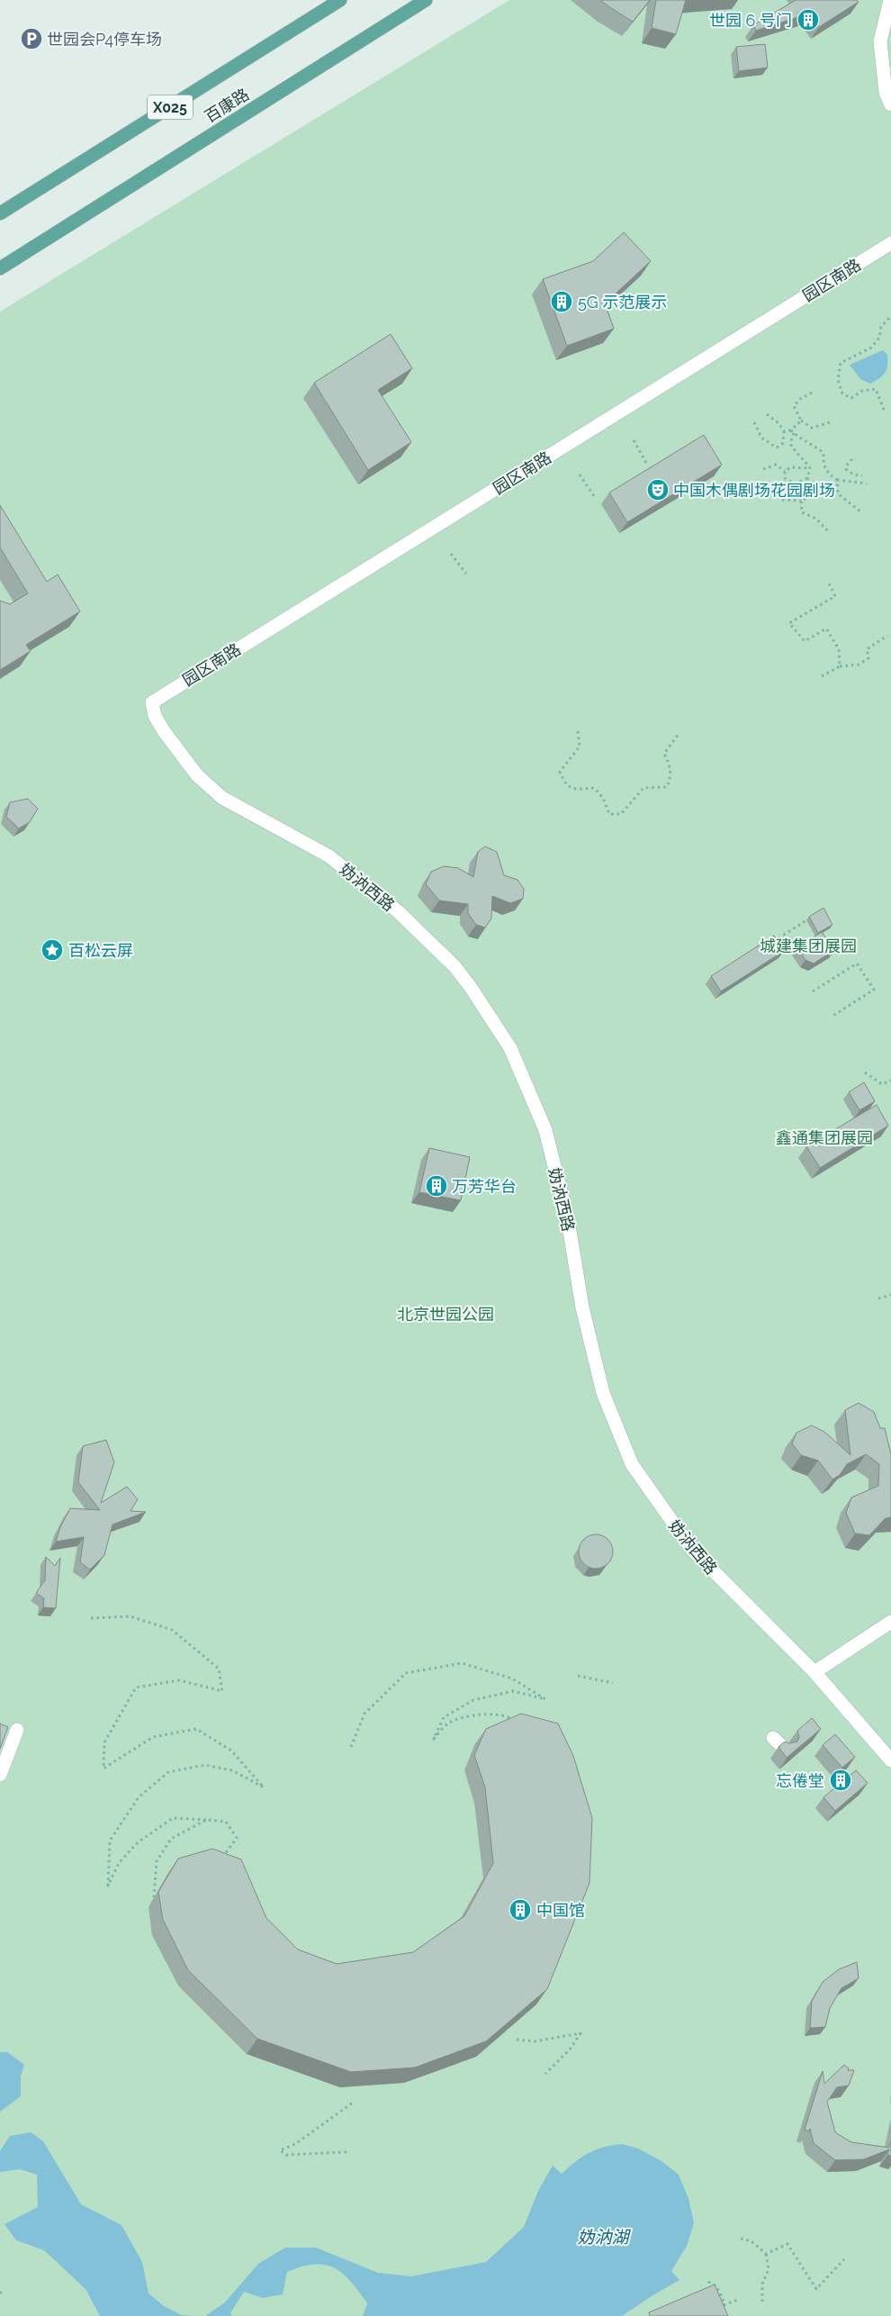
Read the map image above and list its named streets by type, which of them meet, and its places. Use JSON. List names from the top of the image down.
{
  "streets": {
    "main road": ["百康路", "X025"],
    "street": ["园区南路", "妫汭西路"]
  },
  "crossings": [
    ["园区南路", "妫汭西路"]
  ],
  "water": ["妫汭湖"],
  "parks": ["城建集团展园", "鑫通集团展园", "北京世园公园"],
  "places": {
    "building": [
      "世园 6 号门",
      "5G 示范展示",
      "万芳华台",
      "忘倦堂",
      "中国馆"
    ],
    "parking": ["世园会P4停车场"],
    "theatre": ["中国木偶剧场花园剧场"],
    "place": ["百松云屏"]
  }
}
